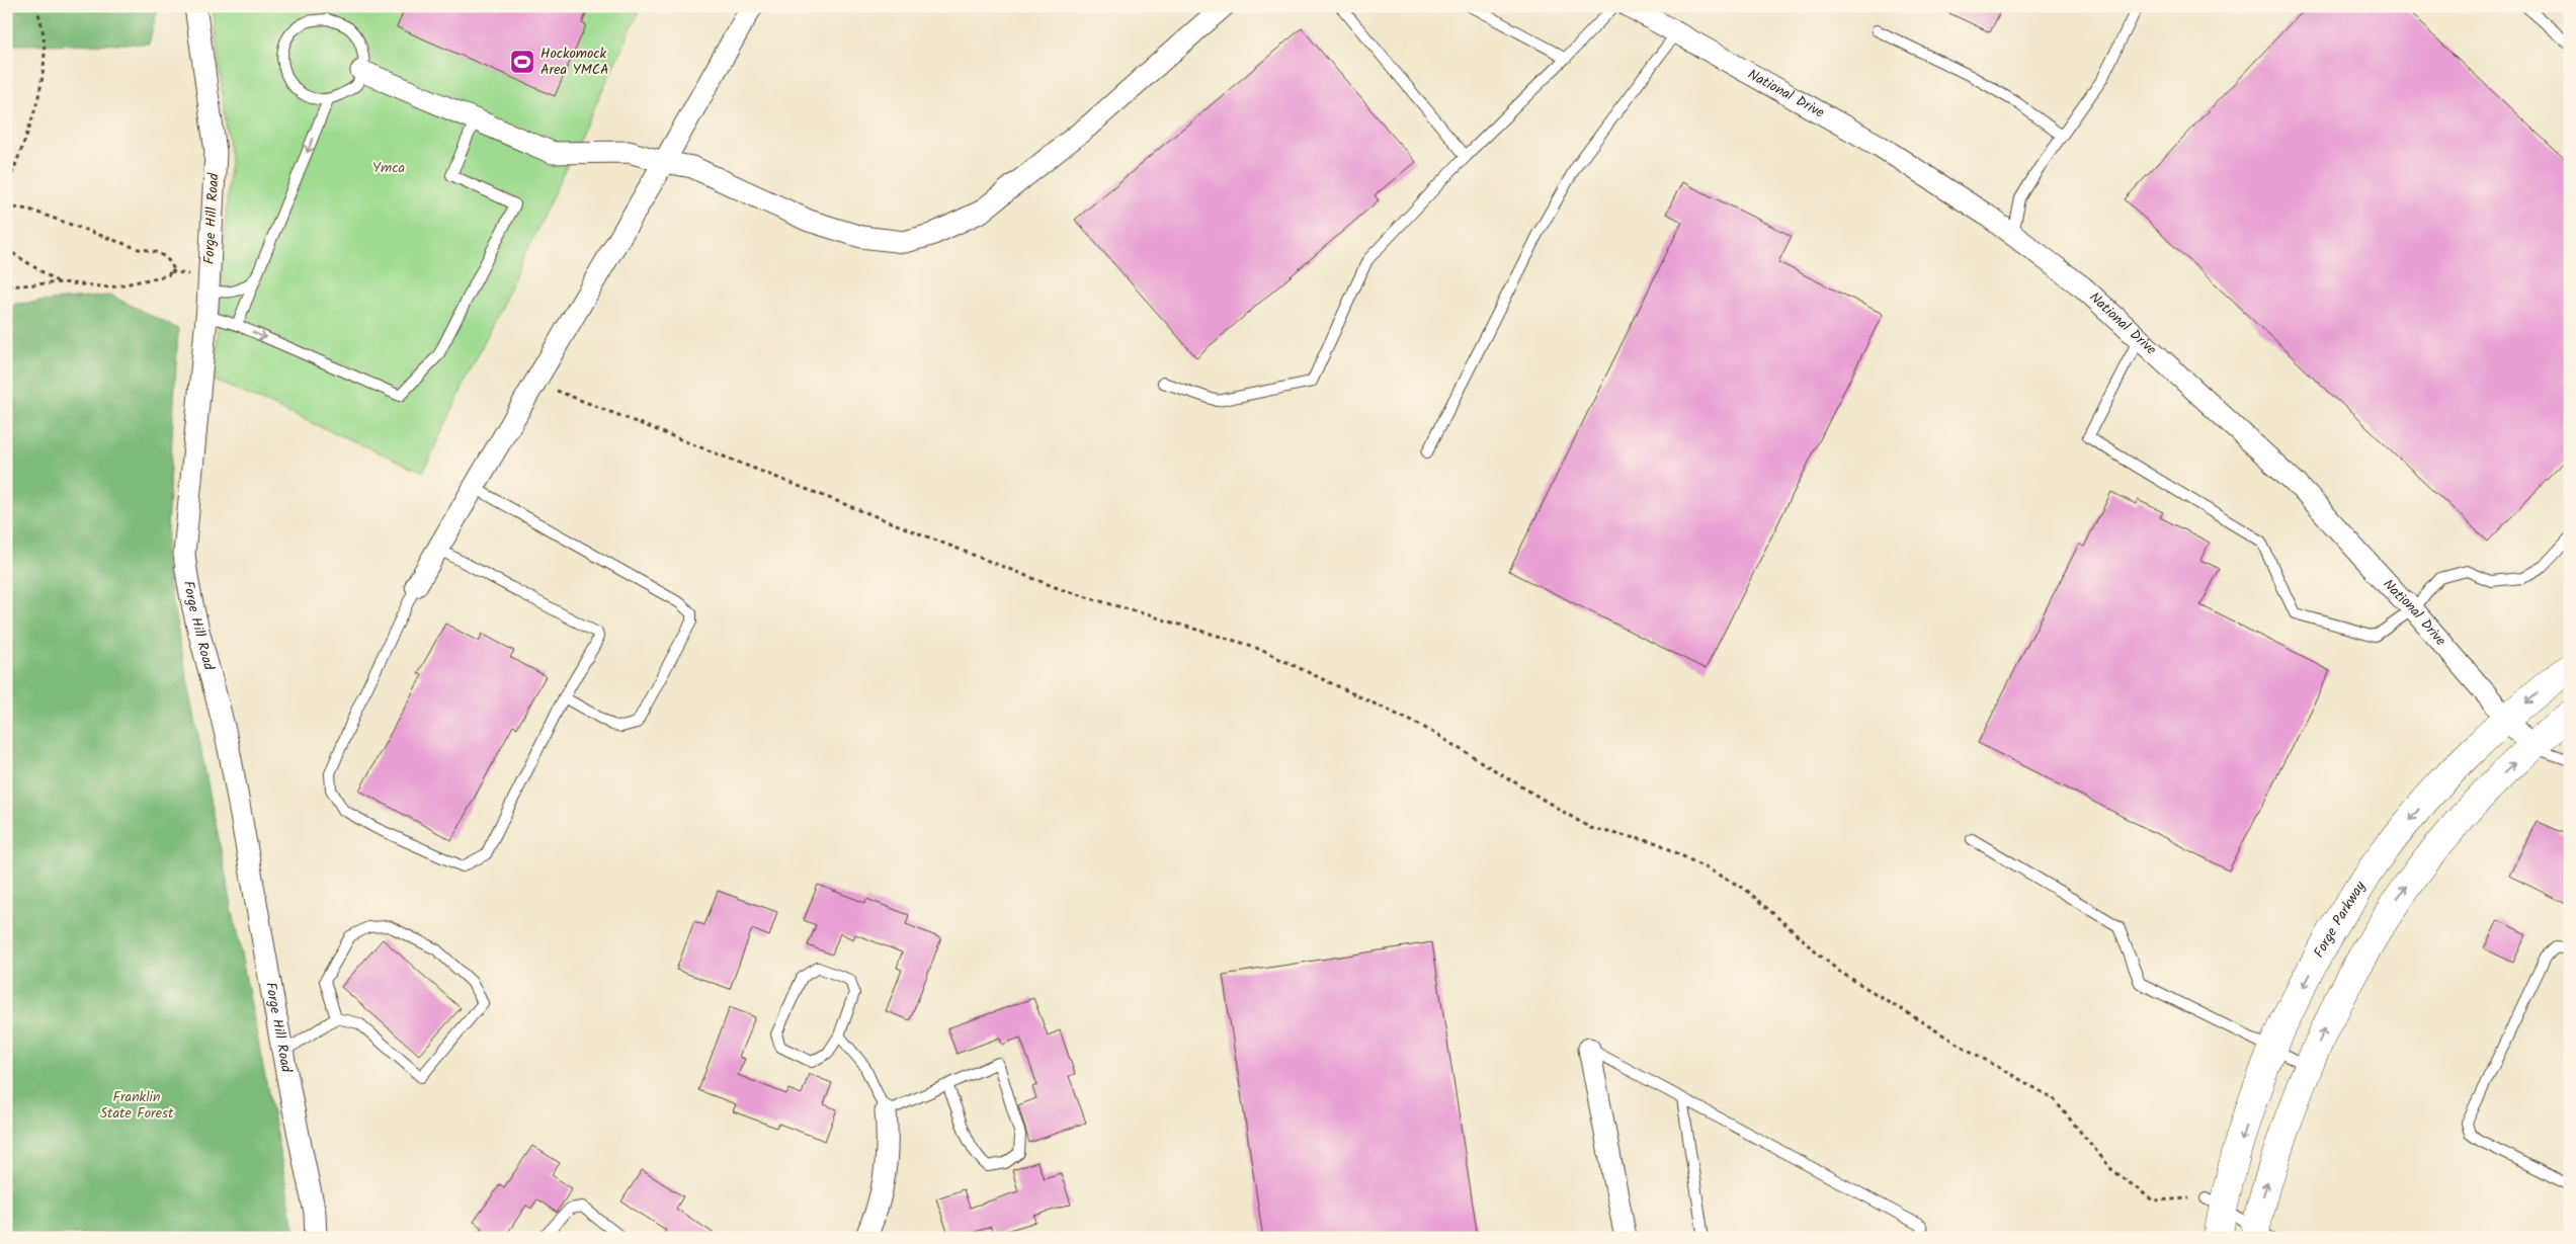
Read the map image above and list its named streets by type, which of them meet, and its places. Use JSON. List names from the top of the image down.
{
  "streets": {
    "street": ["National Drive", "Forge Hill Road", "Forge Parkway"]
  },
  "crossings": [
    ["National Drive", "Forge Parkway"]
  ],
  "parks": ["Ymca", "Franklin State Forest"],
  "places": {
    "sports": ["Hockomock Area YMCA"]
  }
}
